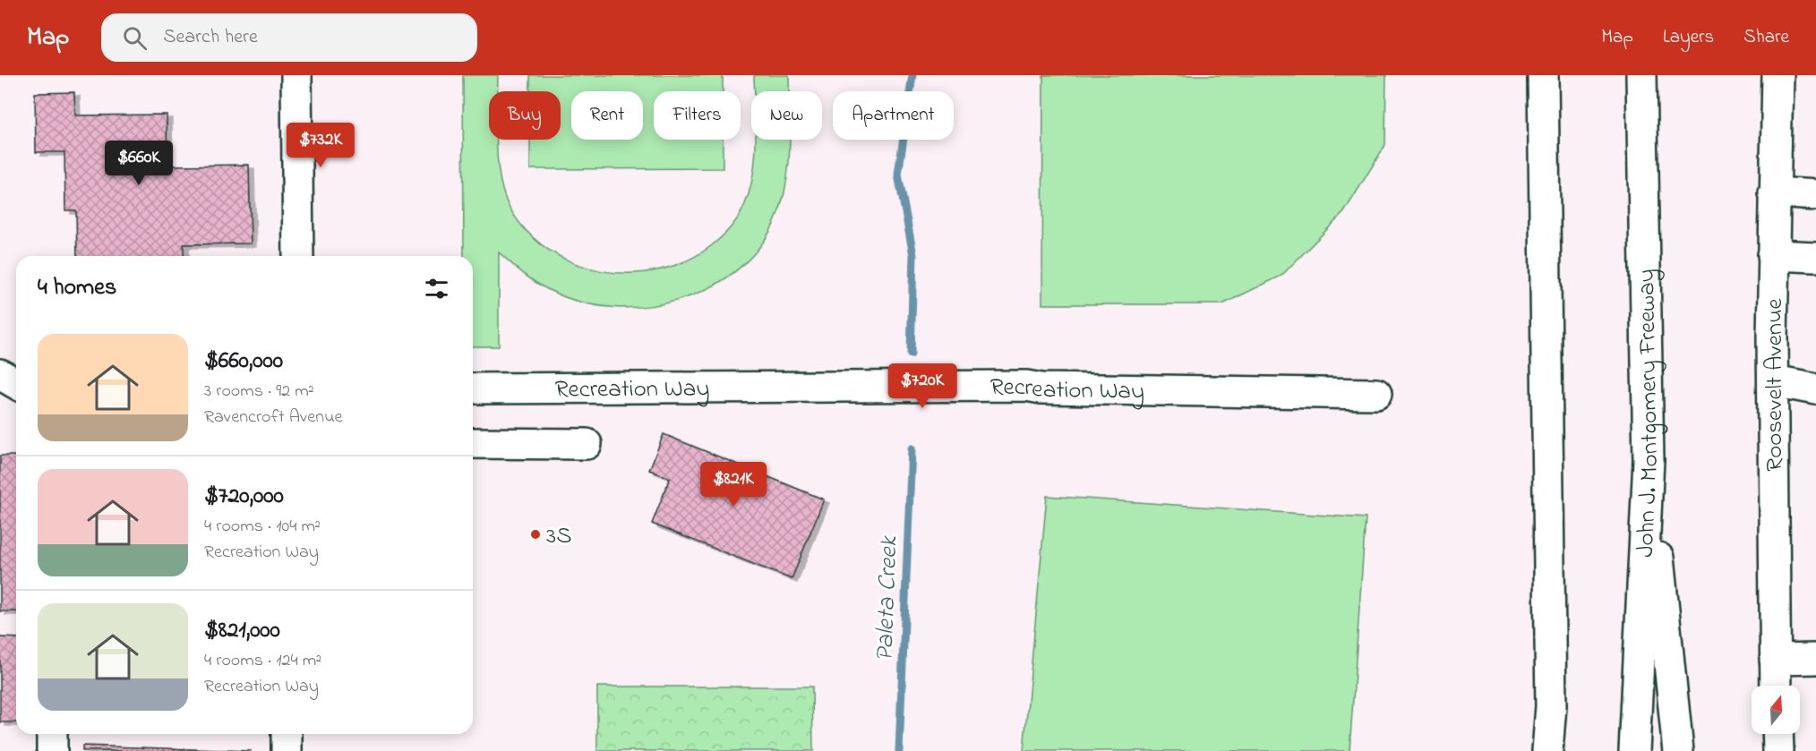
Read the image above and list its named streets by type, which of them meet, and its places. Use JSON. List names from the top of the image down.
{
  "streets": {
    "main road": ["Roosevelt Avenue", "Recreation Way", "John J. Montgomery Freeway"]
  },
  "water": ["Paleta Creek"],
  "places": ["3S"],
  "north": "top",
  "page": {
    "header": "Map",
    "search": "Search here",
    "nav": ["Map", "Layers", "Share"],
    "chip": [
      "Buy",
      "Rent",
      "Filters",
      "New",
      "Apartment"
    ],
    "price": [
      "$732K",
      "$660K",
      "$720K",
      "$821K"
    ],
    "heading": "4 homes",
    "list": [
      {
        "name": "$660,000",
        "note": "3 rooms · 92 m² · Ravencroft Avenue"
      },
      {
        "name": "$720,000",
        "note": "4 rooms · 104 m² · Recreation Way"
      },
      {
        "name": "$821,000",
        "note": "4 rooms · 124 m² · Recreation Way"
      }
    ]
  }
}
